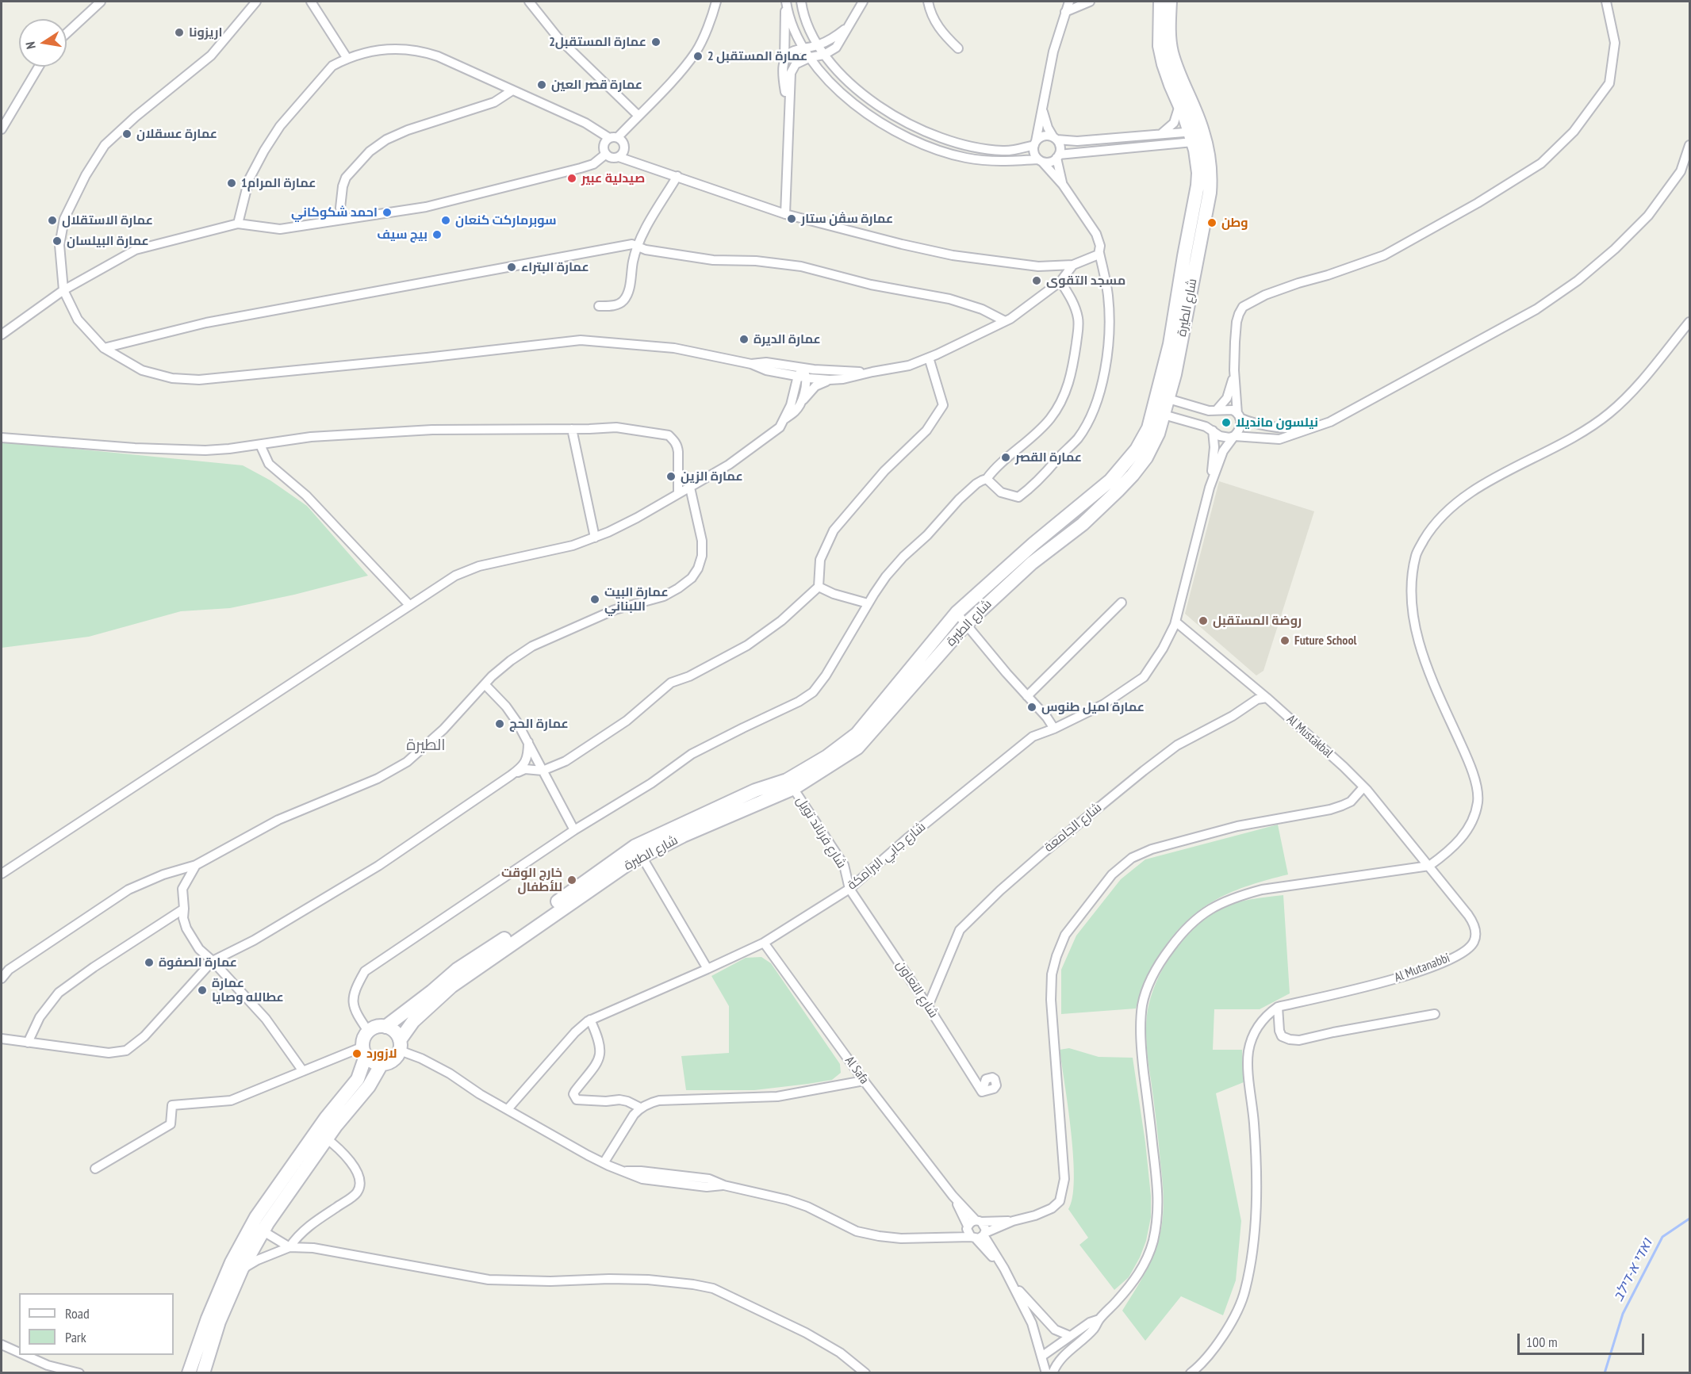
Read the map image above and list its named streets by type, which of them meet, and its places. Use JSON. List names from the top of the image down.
{
  "streets": {
    "main road": ["شارع الطيرة"],
    "street": [
      "Al Mustakbal",
      "شارع الجامعة",
      "شارع فرناند تويل",
      "شارع جابي البرامكة",
      "Al Mutanabbi",
      "شارع التعاون",
      "Al Safa"
    ]
  },
  "crossings": [
    ["شارع الطيرة", "شارع فرناند تويل"],
    ["Al Mustakbal", "شارع الجامعة"],
    ["Al Mustakbal", "شارع جابي البرامكة"],
    ["Al Mustakbal", "Al Mutanabbi"],
    ["شارع الجامعة", "شارع التعاون"],
    ["شارع فرناند تويل", "شارع جابي البرامكة"],
    ["شارع فرناند تويل", "شارع التعاون"],
    ["شارع جابي البرامكة", "شارع التعاون"],
    ["شارع جابي البرامكة", "Al Safa"]
  ],
  "districts": ["الطيرة"],
  "water": ["ואדי א-דילב"],
  "places": [
    "اريزونا",
    "عمارة المستقبل2",
    "عمارة المستقبل 2",
    "عمارة قصر العين",
    "عمارة عسقلان",
    "صيدلية عبير",
    "عمارة المرام1",
    "احمد شكوكاني",
    "عمارة سڤن ستار",
    "عمارة الاستقلال",
    "سوبرماركت كنعان",
    "وطن",
    "بيج سيف",
    "عمارة البيلسان",
    "عمارة البتراء",
    "مسجد التقوى",
    "عمارة الديرة",
    "نيلسون مانديلا",
    "عمارة القصر",
    "عمارة الزين",
    "عمارة البيت اللبناني",
    "روضة المستقبل",
    "Future School",
    "عمارة اميل طنوس",
    "عمارة الحج",
    "خارج الوقت للأطفال",
    "عمارة الصفوة",
    "عمارة عطالله وصايا",
    "لازورد"
  ],
  "legend": ["Road", "Park"],
  "scale_bar": "100 m",
  "north": "left"
}
